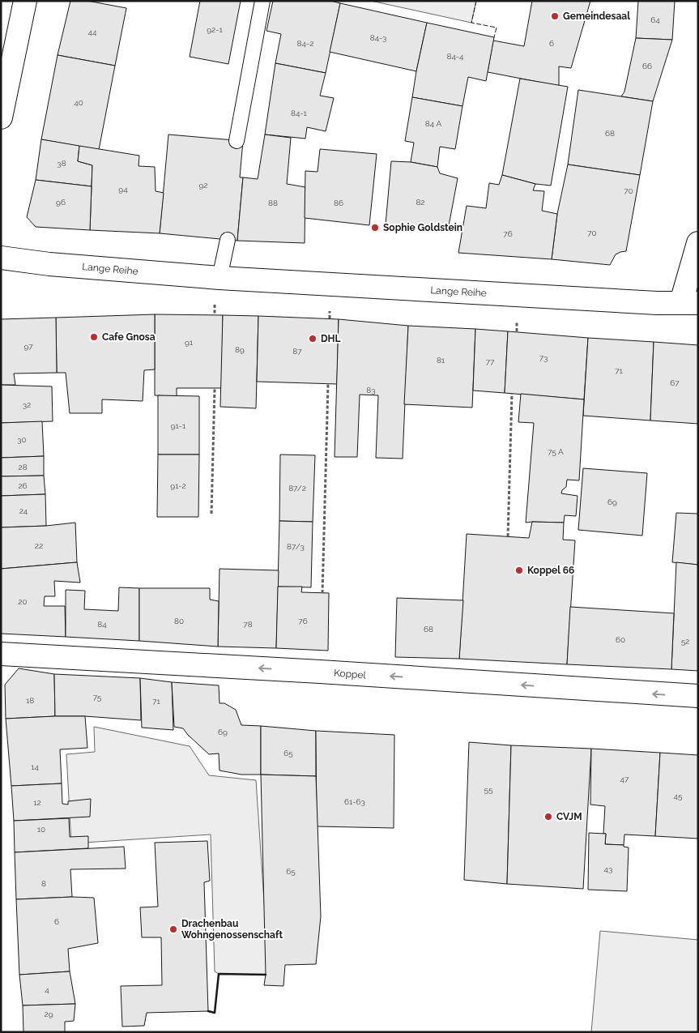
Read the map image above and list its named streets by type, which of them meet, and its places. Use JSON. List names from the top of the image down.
{
  "streets": {
    "street": ["Lange Reihe", "Koppel"]
  },
  "one_way": ["Koppel"],
  "places": [
    "Gemeindesaal",
    "Sophie Goldstein",
    "Cafe Gnosa",
    "DHL",
    "Koppel 66",
    "CVJM",
    "Drachenbau Wohngenossenschaft"
  ],
  "house_numbers": [
    "64",
    "92-1",
    "44",
    "84-3",
    "84-2",
    "6",
    "84-4",
    "66",
    "40",
    "84-1",
    "84 A",
    "68",
    "38",
    "92",
    "94",
    "70",
    "96",
    "82",
    "88",
    "86",
    "70",
    "76",
    "91",
    "97",
    "89",
    "87",
    "73",
    "81",
    "77",
    "71",
    "67",
    "83",
    "32",
    "91-1",
    "30",
    "75 A",
    "28",
    "26",
    "91-2",
    "87/2",
    "69",
    "24",
    "22",
    "87/3",
    "20",
    "80",
    "76",
    "84",
    "78",
    "68",
    "60",
    "52",
    "75",
    "18",
    "71",
    "69",
    "65",
    "14",
    "47",
    "55",
    "45",
    "61-63",
    "12",
    "10",
    "43",
    "65",
    "8",
    "6",
    "4",
    "29"
  ]
}
